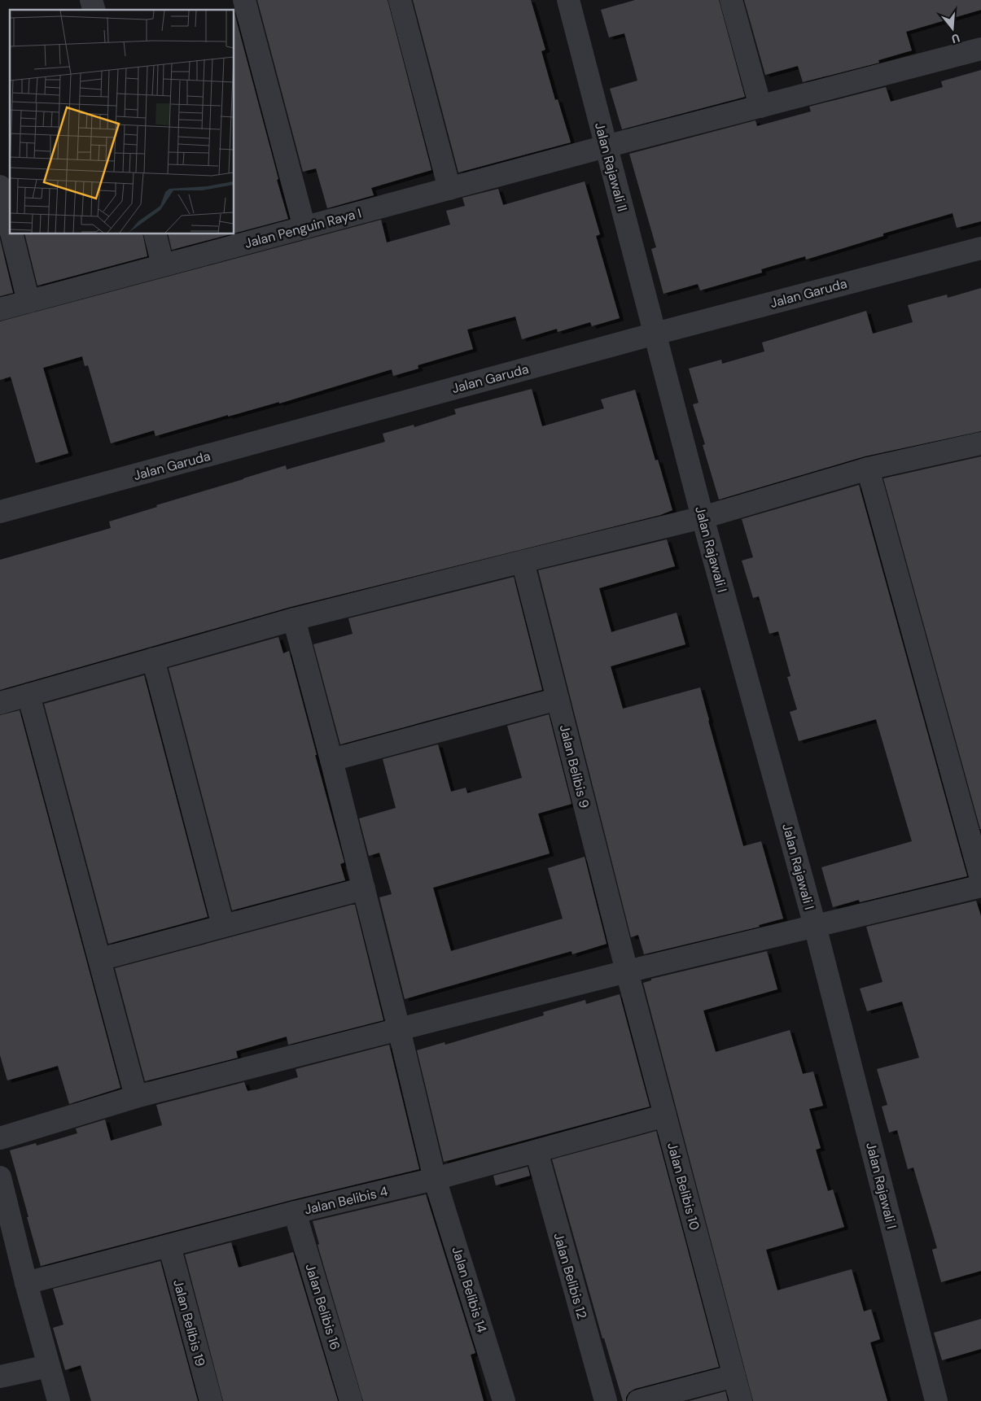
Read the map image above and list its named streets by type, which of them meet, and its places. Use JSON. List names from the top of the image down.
{
  "streets": {
    "street": [
      "Jalan Rajawali II",
      "Jalan Penguin Raya I",
      "Jalan Garuda",
      "Jalan Rajawali I",
      "Jalan Belibis 9",
      "Jalan Belibis 10",
      "Jalan Belibis 4",
      "Jalan Belibis 12",
      "Jalan Belibis 14",
      "Jalan Belibis 16",
      "Jalan Belibis 19"
    ]
  },
  "crossings": [
    ["Jalan Rajawali II", "Jalan Penguin Raya I"],
    ["Jalan Rajawali II", "Jalan Garuda"],
    ["Jalan Rajawali II", "Jalan Rajawali I"],
    ["Jalan Garuda", "Jalan Rajawali I"],
    ["Jalan Belibis 9", "Jalan Belibis 10"],
    ["Jalan Belibis 10", "Jalan Belibis 4"],
    ["Jalan Belibis 4", "Jalan Belibis 12"],
    ["Jalan Belibis 4", "Jalan Belibis 14"],
    ["Jalan Belibis 4", "Jalan Belibis 16"],
    ["Jalan Belibis 4", "Jalan Belibis 19"]
  ],
  "north": "bottom"
}
